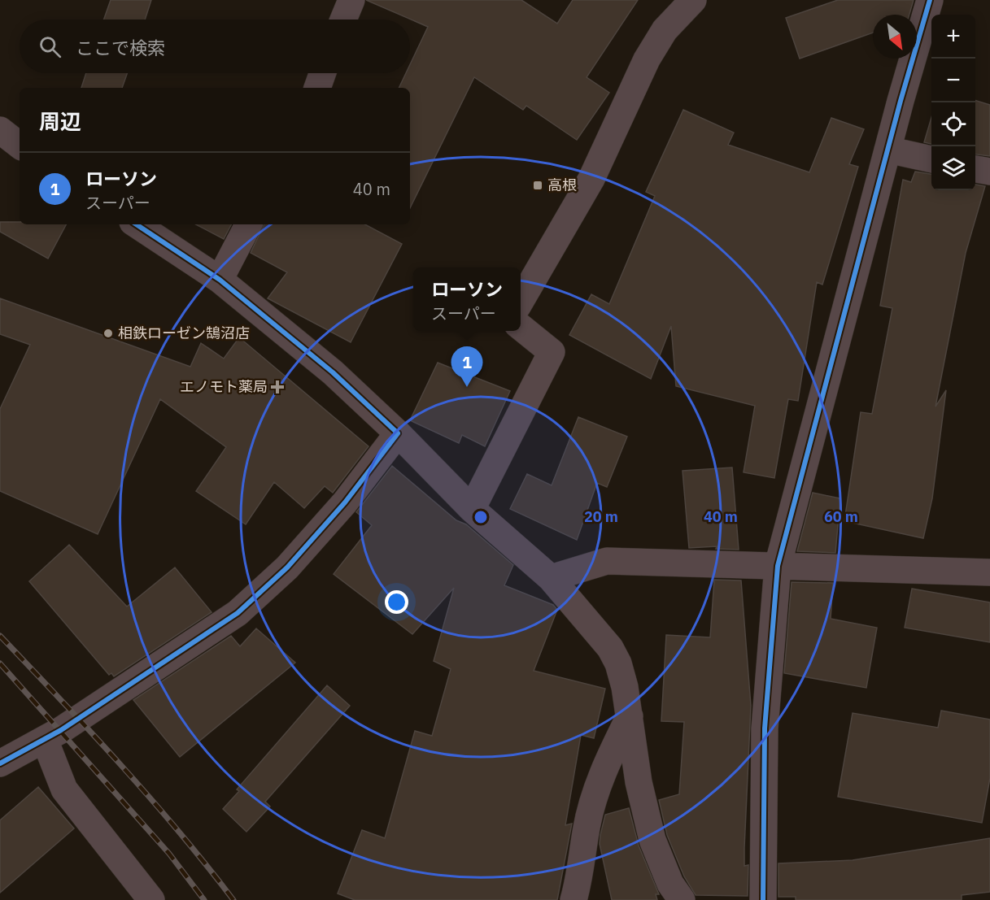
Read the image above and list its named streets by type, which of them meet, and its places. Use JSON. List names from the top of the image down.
{
  "places": {
    "transit": ["高根"],
    "other": ["相鉄ローゼン鵠沼店"],
    "health": ["エノモト薬局"]
  },
  "north": "bottom right",
  "page": {
    "map_buttons": ["+", "−"],
    "search": "ここで検索",
    "heading": "周辺",
    "list": [
      {
        "mark": "1",
        "name": "ローソン",
        "note": "スーパー",
        "value": "40 m"
      }
    ],
    "popup": ["ローソン", "スーパー"],
    "pins": "1"
  },
  "rings": ["20 m", "40 m", "60 m"]
}
